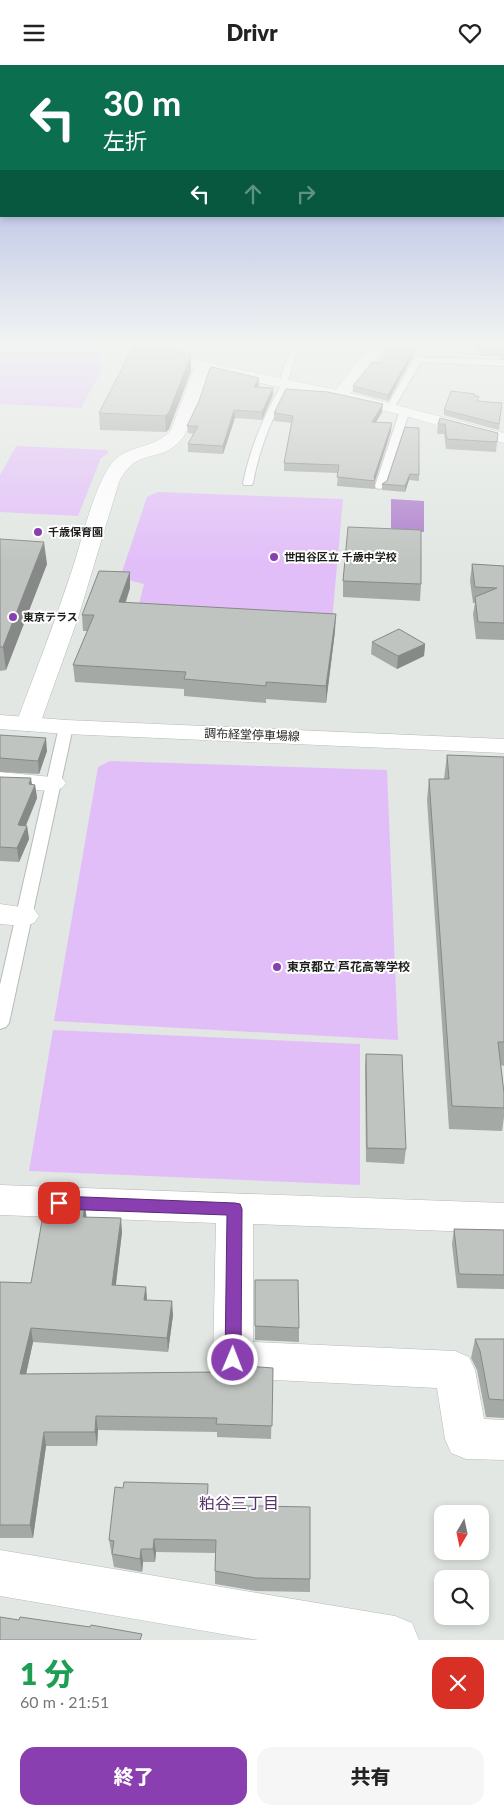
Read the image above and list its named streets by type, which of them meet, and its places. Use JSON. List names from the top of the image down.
{
  "streets": {
    "street": ["調布経堂停車場線"]
  },
  "districts": ["粕谷三丁目"],
  "places": [
    "千歳保育園",
    "世田谷区立 千歳中学校",
    "東京テラス",
    "東京都立 芦花高等学校"
  ],
  "north": "bottom",
  "page": {
    "header": "Drivr",
    "turn": ["30 m", "左折"],
    "heading": ["1 分", "60 m · 21:51"],
    "buttons": ["終了", "共有"]
  }
}
